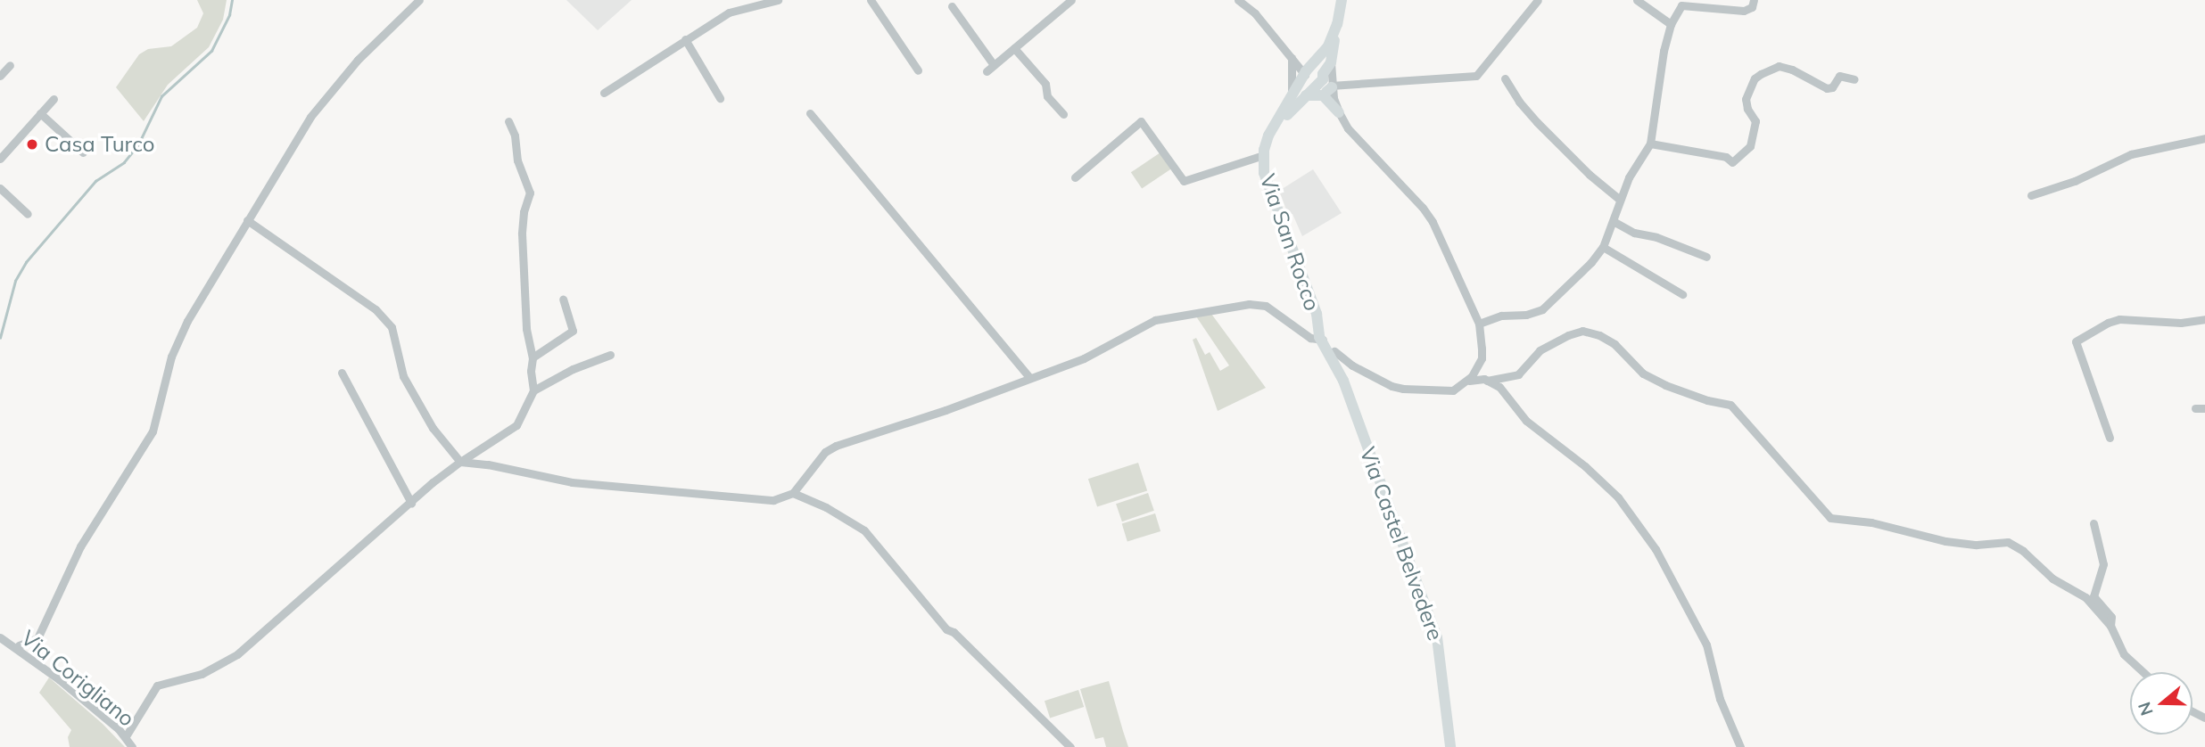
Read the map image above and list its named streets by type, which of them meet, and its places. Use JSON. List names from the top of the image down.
{
  "streets": {
    "street": ["Via San Rocco", "Via Castel Belvedere", "Via Corigliano"]
  },
  "crossings": [
    ["Via San Rocco", "Via Castel Belvedere"]
  ],
  "places": ["Casa Turco"],
  "north": "left"
}
